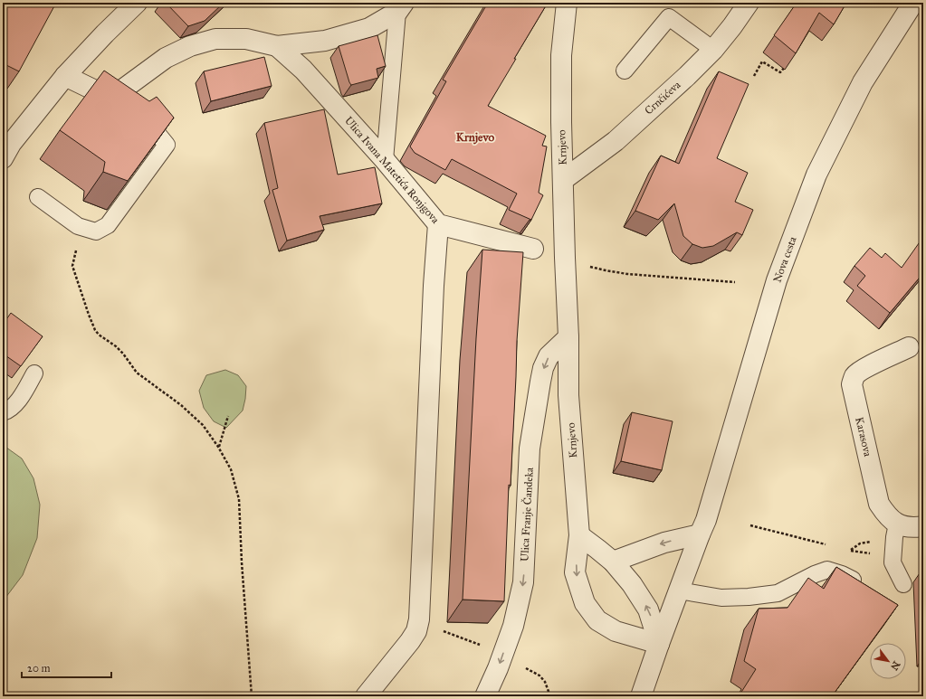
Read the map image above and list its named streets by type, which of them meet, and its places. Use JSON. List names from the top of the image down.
{
  "streets": {
    "street": [
      "Crnčićeva",
      "Krnjevo",
      "Ulica Ivana Matetića Ronjgova",
      "Nova cesta",
      "Karasova",
      "Ulica Franje Čandeka"
    ]
  },
  "crossings": [
    ["Crnčićeva", "Krnjevo"],
    ["Krnjevo", "Ulica Franje Čandeka"]
  ],
  "districts": ["Krnjevo"],
  "scale_bar": "20 m",
  "north": "bottom right"
}
